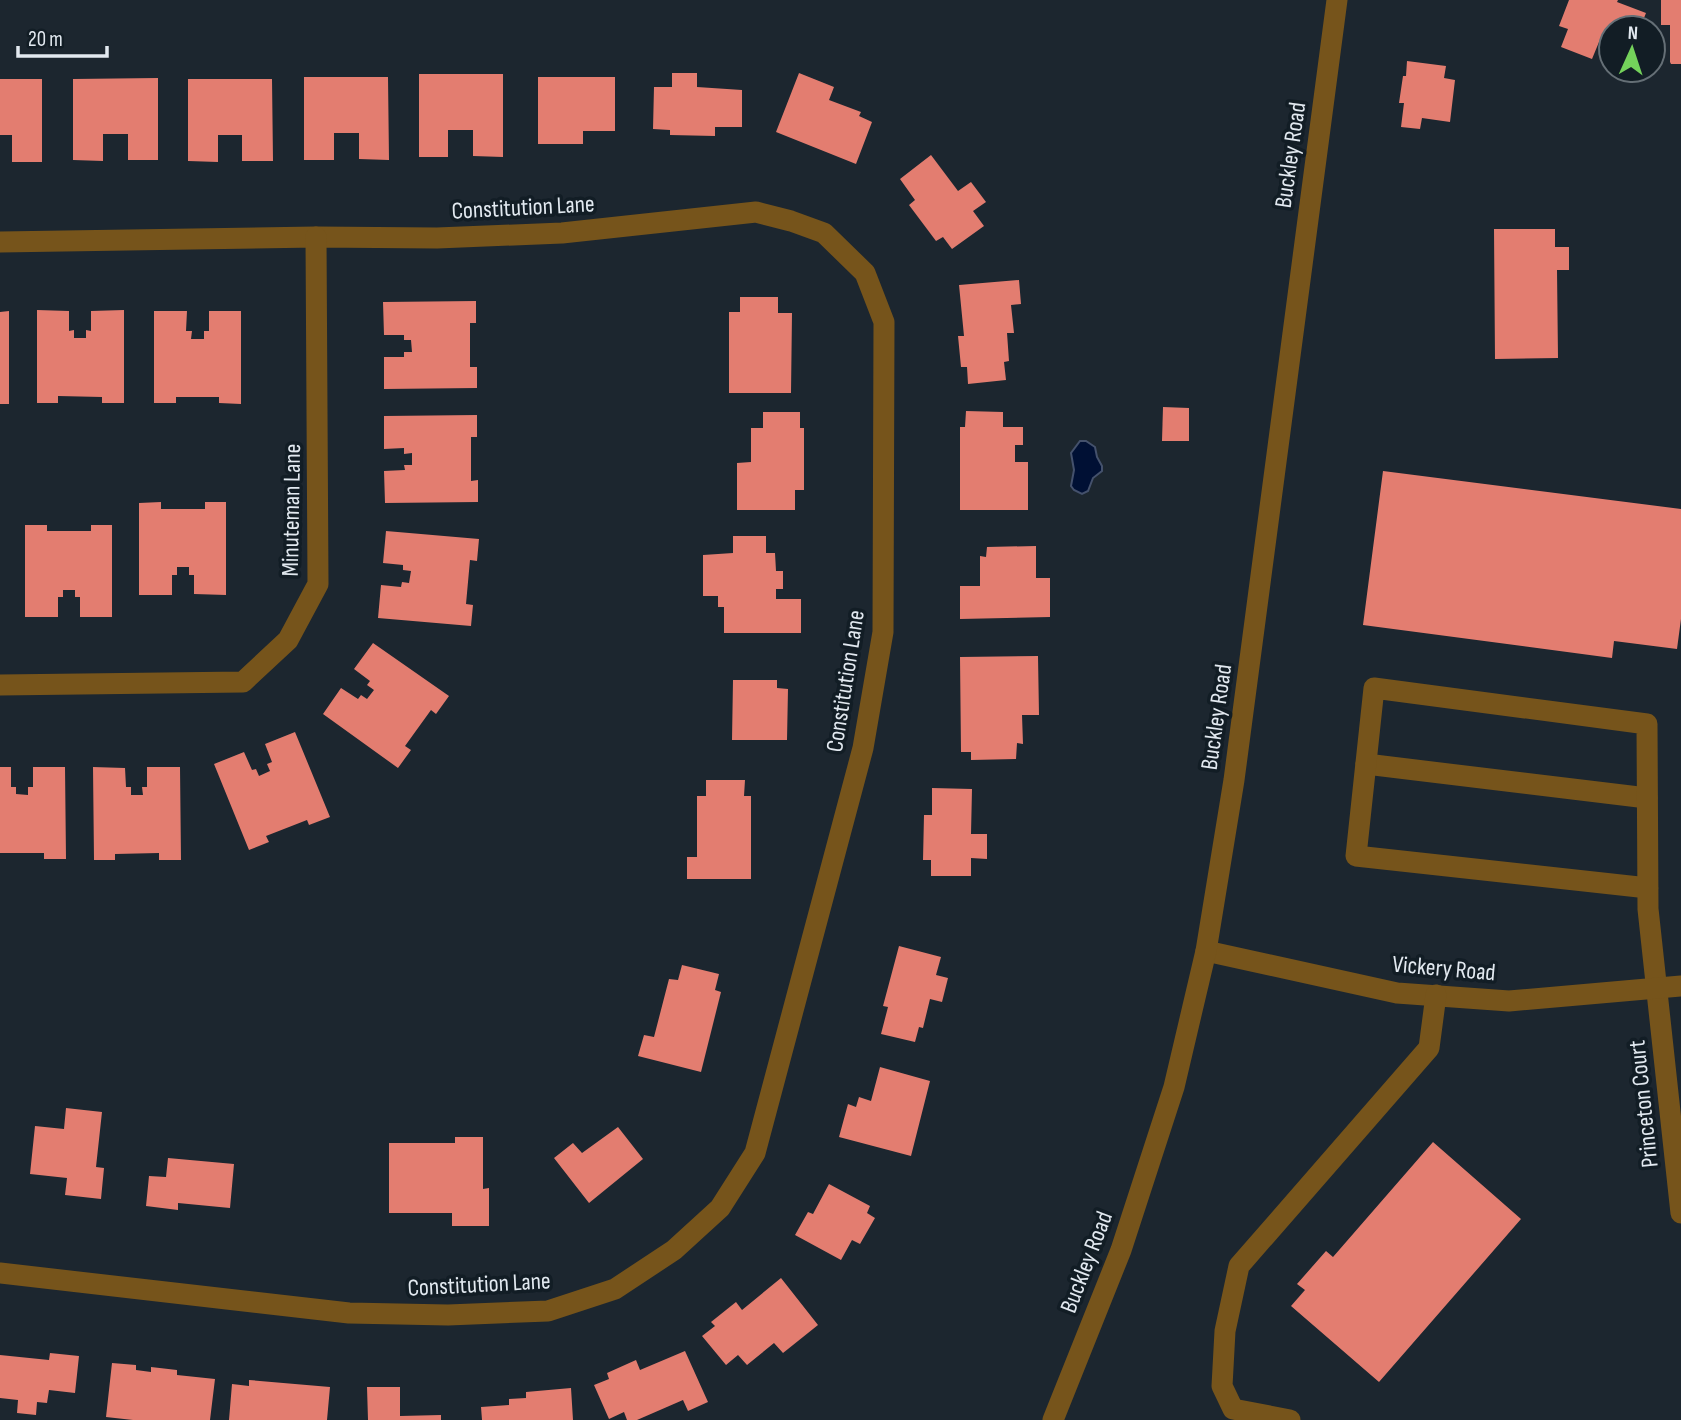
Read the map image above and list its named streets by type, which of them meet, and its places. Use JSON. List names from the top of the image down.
{
  "streets": {
    "street": [
      "Buckley Road",
      "Constitution Lane",
      "Minuteman Lane",
      "Vickery Road",
      "Princeton Court"
    ]
  },
  "crossings": [
    ["Buckley Road", "Vickery Road"],
    ["Constitution Lane", "Minuteman Lane"],
    ["Vickery Road", "Princeton Court"]
  ],
  "scale_bar": "20 m",
  "north": "top"
}
